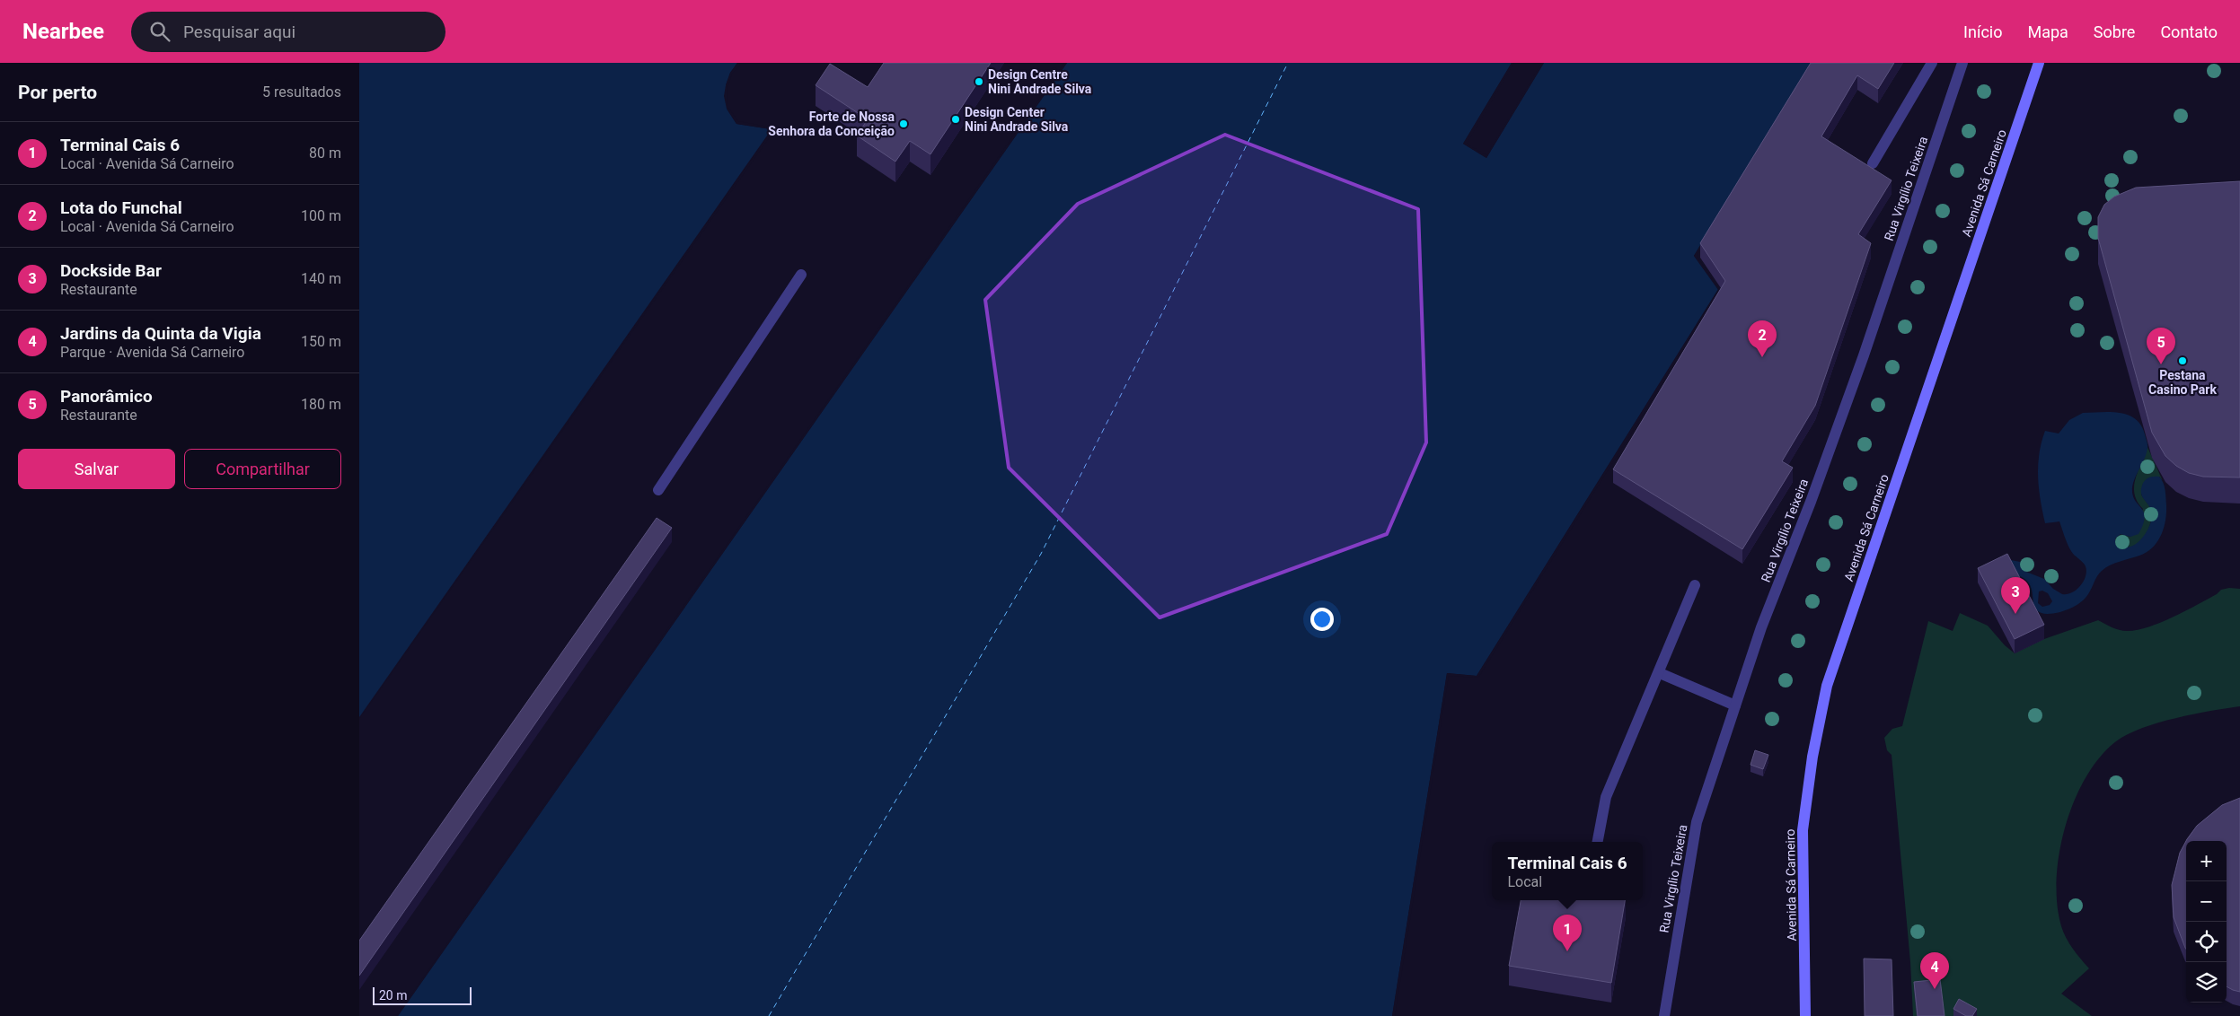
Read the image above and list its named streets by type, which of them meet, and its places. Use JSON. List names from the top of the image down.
{
  "streets": {
    "main road": ["Avenida Sá Carneiro"],
    "lane": ["Rua Virgílio Teixeira"]
  },
  "places": [
    "Design Centre Nini Andrade Silva",
    "Design Center Nini Andrade Silva",
    "Forte de Nossa Senhora da Conceição",
    "Pestana Casino Park"
  ],
  "scale_bar": "20 m",
  "page": {
    "header": "Nearbee",
    "search": "Pesquisar aqui",
    "nav": [
      "Início",
      "Mapa",
      "Sobre",
      "Contato"
    ],
    "heading": ["Por perto", "5 resultados"],
    "list": [
      {
        "mark": "1",
        "name": "Terminal Cais 6",
        "note": "Local · Avenida Sá Carneiro",
        "value": "80 m"
      },
      {
        "mark": "2",
        "name": "Lota do Funchal",
        "note": "Local · Avenida Sá Carneiro",
        "value": "100 m"
      },
      {
        "mark": "3",
        "name": "Dockside Bar",
        "note": "Restaurante",
        "value": "140 m"
      },
      {
        "mark": "4",
        "name": "Jardins da Quinta da Vigia",
        "note": "Parque · Avenida Sá Carneiro",
        "value": "150 m"
      },
      {
        "mark": "5",
        "name": "Panorâmico",
        "note": "Restaurante",
        "value": "180 m"
      }
    ],
    "pins": [
      "2",
      "5",
      "3",
      "1",
      "4"
    ],
    "buttons": ["Salvar", "Compartilhar"],
    "map_buttons": ["+", "−"],
    "popup": ["Terminal Cais 6", "Local"],
    "scale": "20 m"
  }
}
